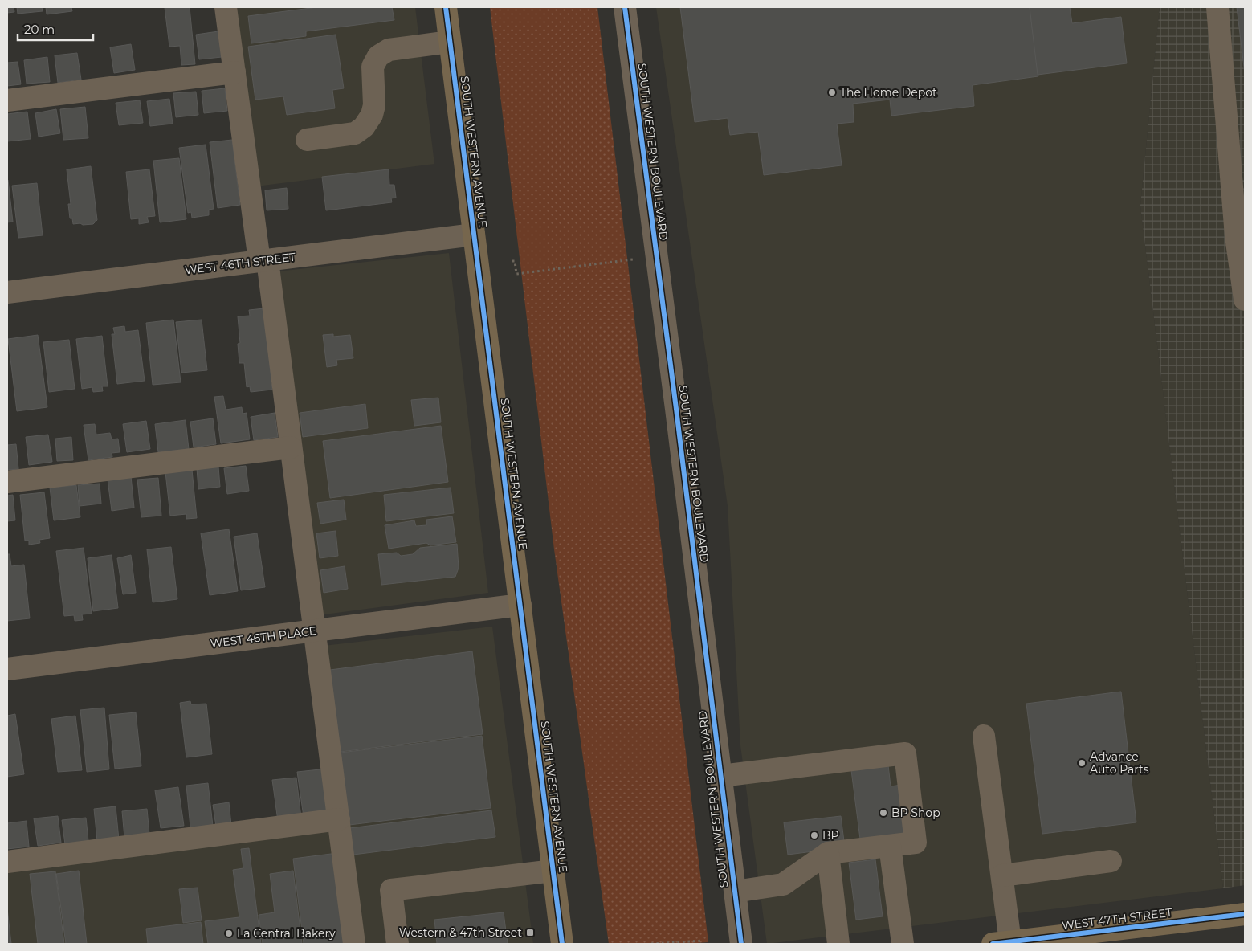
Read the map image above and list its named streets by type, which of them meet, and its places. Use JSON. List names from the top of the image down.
{
  "streets": {
    "main road": ["SOUTH WESTERN AVENUE", "WEST 47TH STREET"],
    "street": ["SOUTH WESTERN BOULEVARD", "WEST 46TH STREET", "WEST 46TH PLACE"]
  },
  "crossings": [
    ["SOUTH WESTERN AVENUE", "WEST 46TH STREET"],
    ["SOUTH WESTERN AVENUE", "WEST 46TH PLACE"]
  ],
  "places": {
    "other": [
      "The Home Depot",
      "Advance Auto Parts",
      "BP Shop",
      "BP",
      "La Central Bakery"
    ],
    "transit": ["Western & 47th Street"]
  },
  "scale_bar": "20 m"
}
